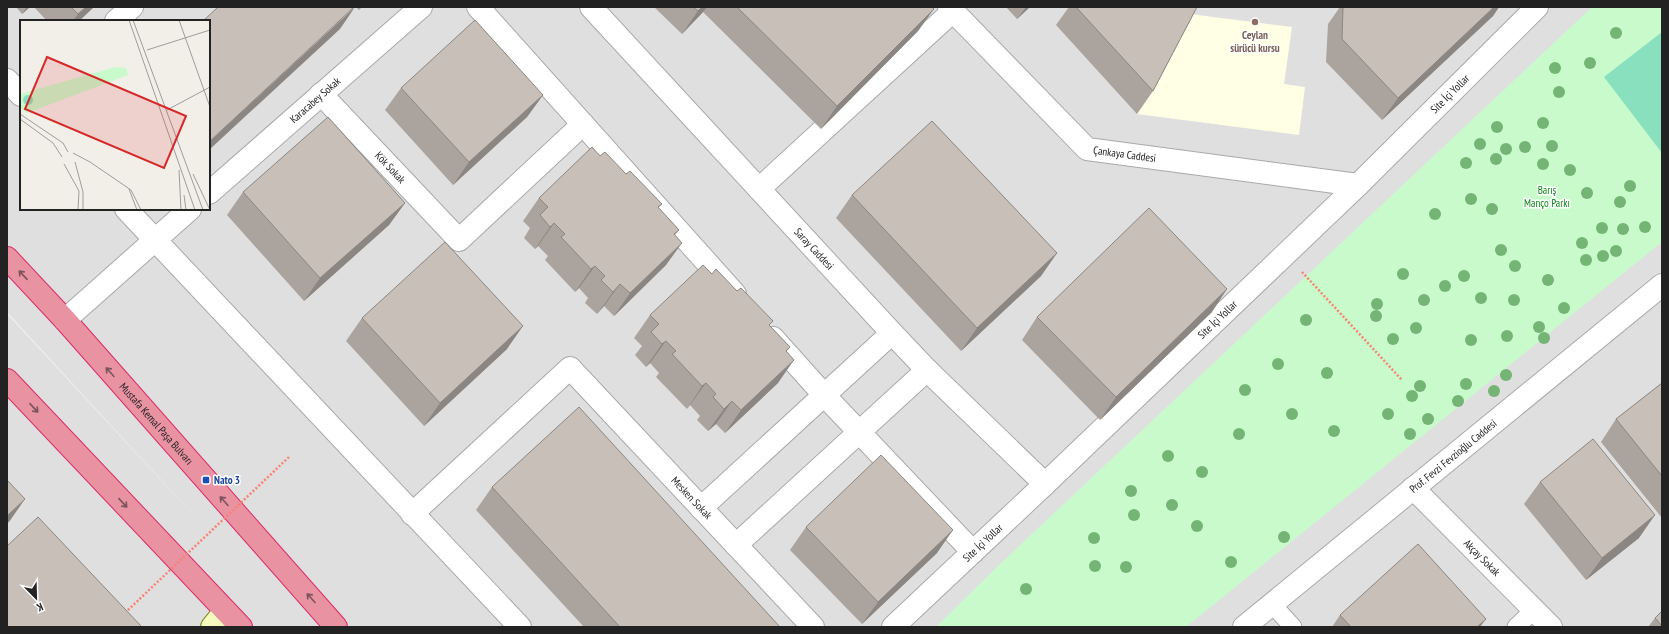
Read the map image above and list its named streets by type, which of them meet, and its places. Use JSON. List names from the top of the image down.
{
  "streets": {
    "highway": ["Mustafa Kemal Paşa Bulvarı"],
    "street": [
      "Site İçi Yollar",
      "Karacabey Sokak",
      "Çankaya Caddesi",
      "Kök Sokak",
      "Saray Caddesi",
      "Prof. Fevzi Fevzioğlu Caddesi",
      "Mesken Sokak",
      "Akçay Sokak"
    ]
  },
  "crossings": [
    ["Site İçi Yollar", "Çankaya Caddesi"],
    ["Site İçi Yollar", "Saray Caddesi"],
    ["Karacabey Sokak", "Kök Sokak"],
    ["Prof. Fevzi Fevzioğlu Caddesi", "Akçay Sokak"]
  ],
  "parks": ["Barış Manço Parkı"],
  "places": {
    "other": ["Ceylan sürücü kursu"],
    "transit": ["Nato 3"]
  },
  "north": "bottom right"
}
